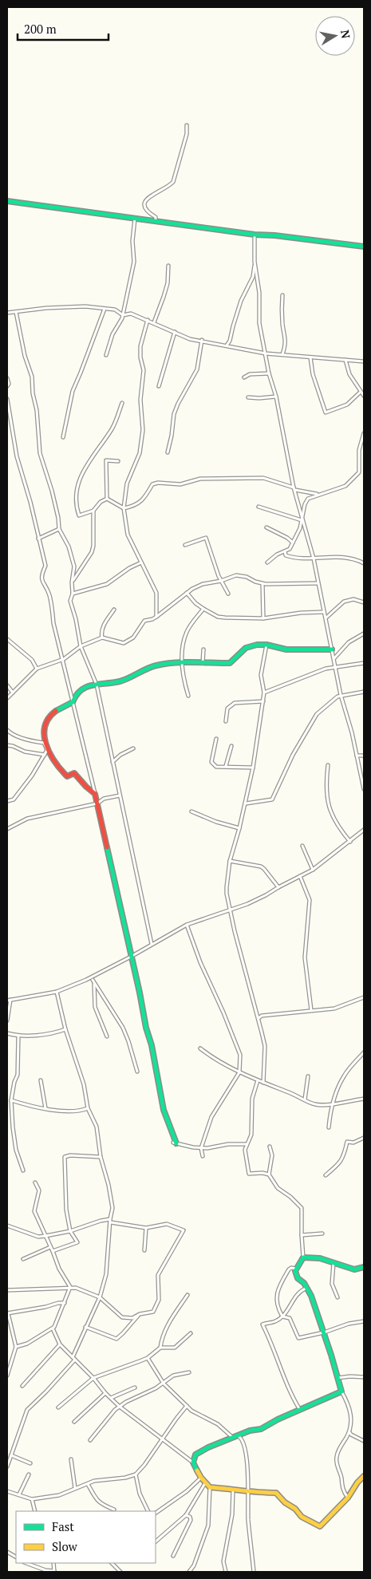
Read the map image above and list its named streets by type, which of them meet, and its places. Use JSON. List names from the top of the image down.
{
  "legend": ["Fast", "Slow"],
  "scale_bar": "200 m",
  "north": "right"
}
